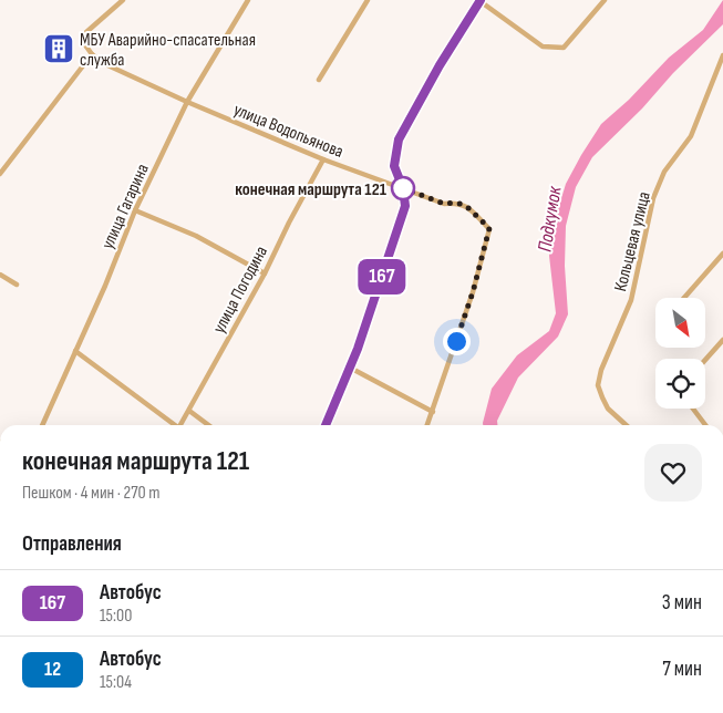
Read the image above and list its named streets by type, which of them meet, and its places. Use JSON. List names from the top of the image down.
{
  "streets": {
    "street": [
      "улица Водопьянова",
      "улица Гагарина",
      "Кольцевая улица",
      "улица Погодина"
    ]
  },
  "crossings": [
    ["улица Водопьянова", "улица Гагарина"],
    ["улица Водопьянова", "улица Погодина"]
  ],
  "water": ["Подкумок"],
  "places": {
    "building": ["МБУ Аварийно-спасательная служба"],
    "other": ["конечная маршрута 121"]
  },
  "lines": ["bus line 167"],
  "north": "bottom right",
  "page": {
    "on_map": "167",
    "heading": [
      ["конечная маршрута 121", "Пешком · 4 мин · 270 m"],
      "Отправления"
    ],
    "list": [
      {
        "mark": "167",
        "name": "Автобус",
        "note": "15:00",
        "value": "3 мин"
      },
      {
        "mark": "12",
        "name": "Автобус",
        "note": "15:04",
        "value": "7 мин"
      }
    ]
  }
}
